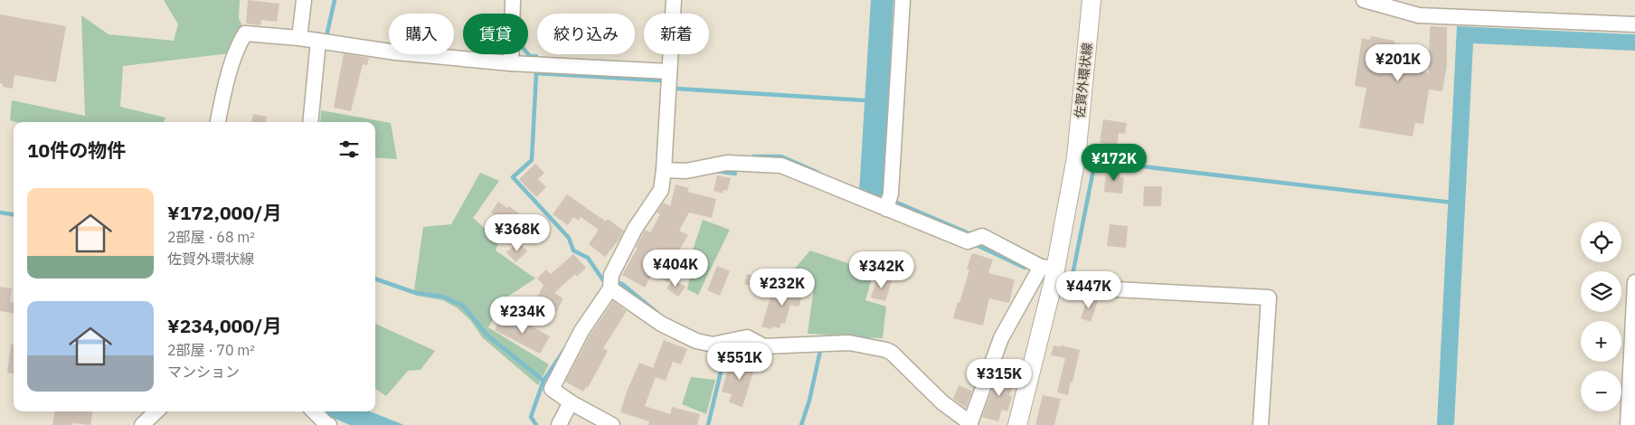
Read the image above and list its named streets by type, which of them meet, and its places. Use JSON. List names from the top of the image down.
{
  "streets": {
    "main road": ["佐賀外環状線"]
  },
  "page": {
    "chip": [
      "購入",
      "賃貸",
      "絞り込み",
      "新着"
    ],
    "price": [
      "¥201K",
      "¥172K",
      "¥368K",
      "¥404K",
      "¥342K",
      "¥232K",
      "¥447K",
      "¥234K",
      "¥551K",
      "¥315K"
    ],
    "heading": "10件の物件",
    "list": [
      {
        "name": "¥172,000/月",
        "note": "2部屋 · 68 m² · 佐賀外環状線"
      },
      {
        "name": "¥234,000/月",
        "note": "2部屋 · 70 m² · マンション"
      }
    ],
    "map_buttons": ["+", "−"]
  }
}
